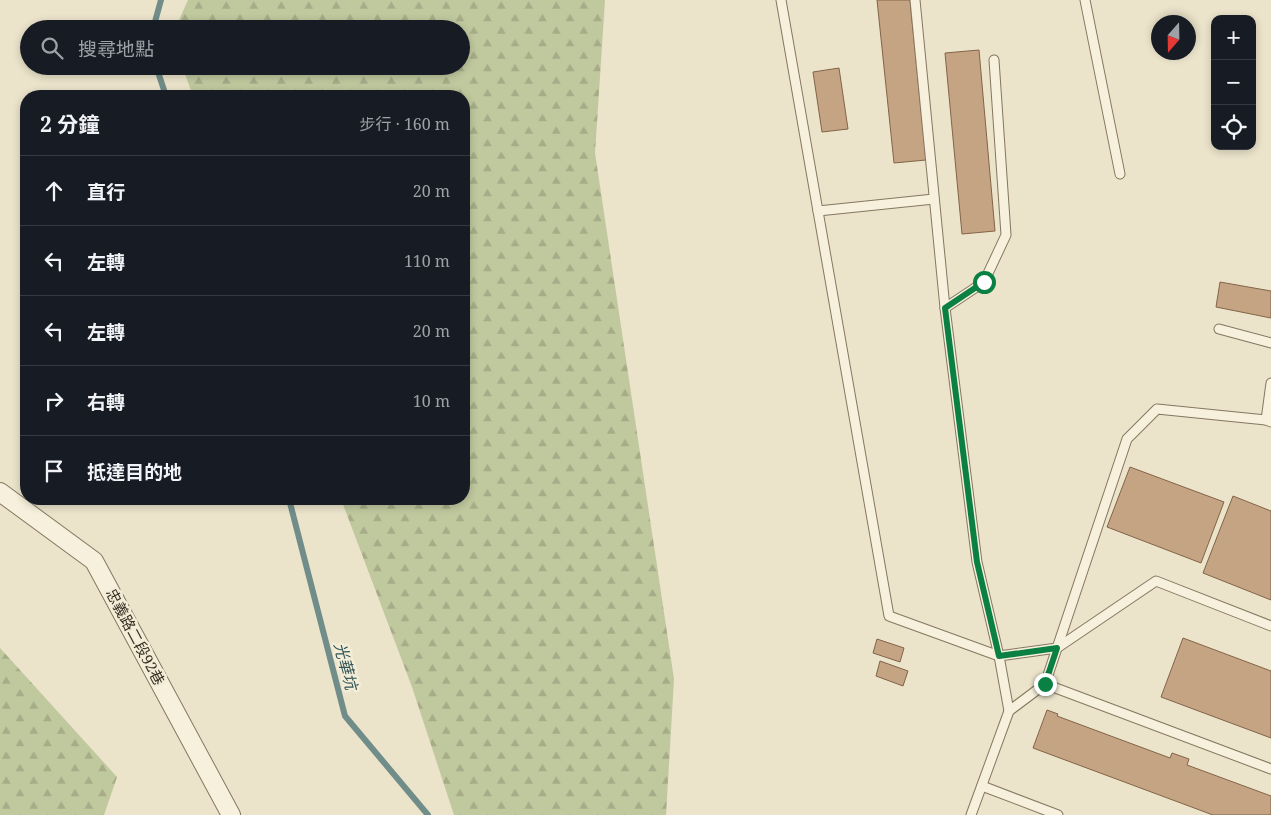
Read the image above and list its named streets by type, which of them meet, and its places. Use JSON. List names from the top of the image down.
{
  "streets": {
    "street": ["忠義路二段92巷"]
  },
  "water": ["光華坑"],
  "north": "bottom",
  "page": {
    "map_buttons": ["+", "−"],
    "search": "搜尋地點",
    "heading": ["2 分鐘", "步行 · 160 m"],
    "list": [
      ["直行", "20 m"],
      ["左轉", "110 m"],
      ["左轉", "20 m"],
      ["右轉", "10 m"],
      "抵達目的地"
    ]
  }
}
